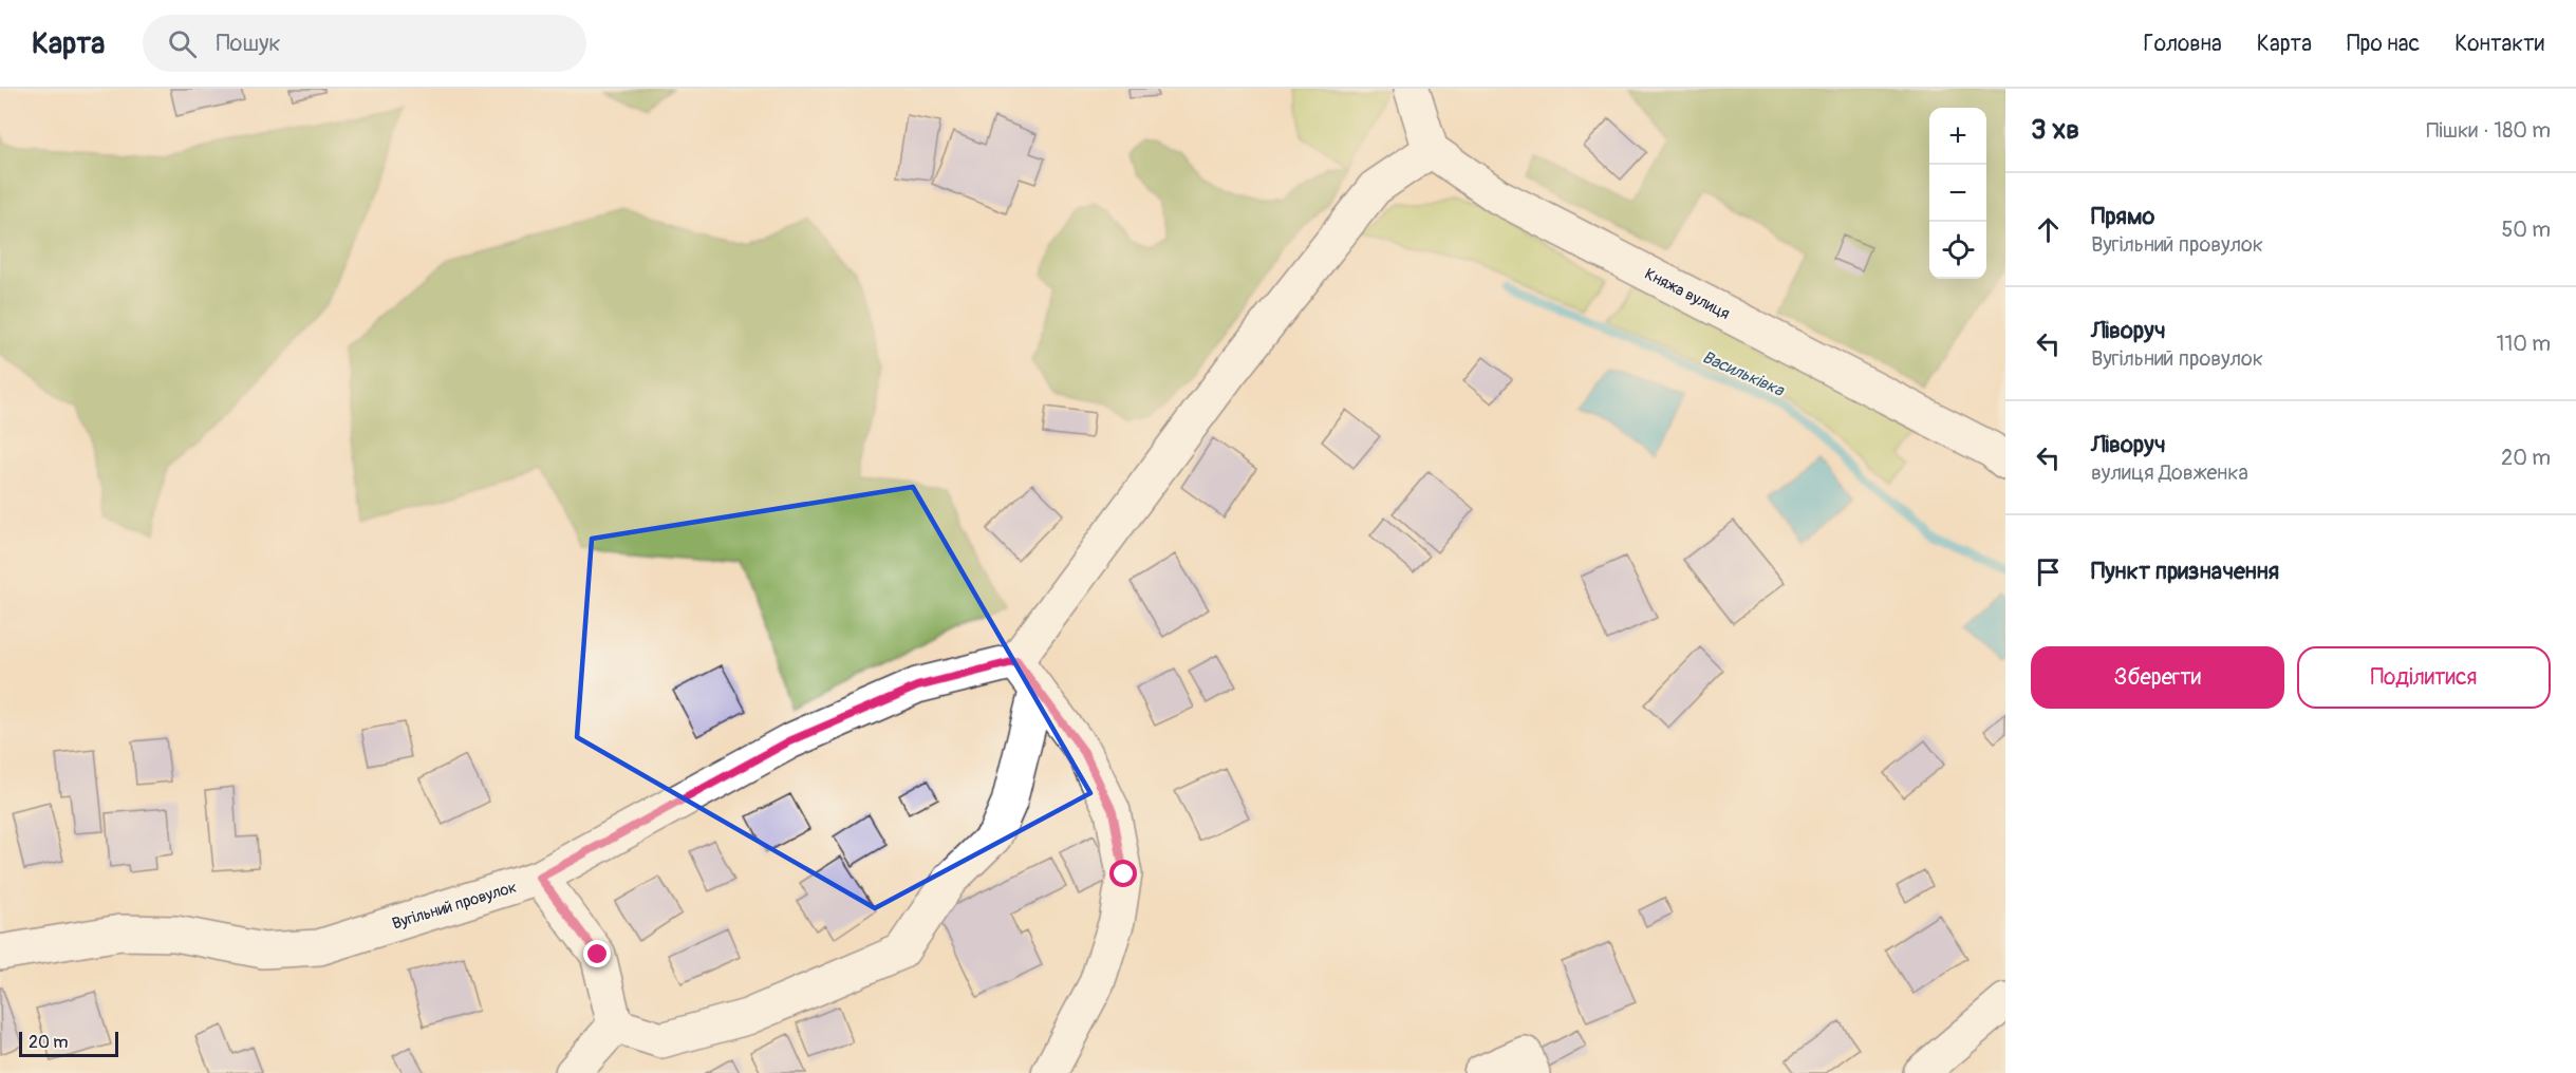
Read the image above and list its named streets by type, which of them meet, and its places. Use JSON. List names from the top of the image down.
{
  "streets": {
    "street": ["Княжа вулиця", "Вугільний провулок"]
  },
  "water": ["Васильківка"],
  "scale_bar": "20 m",
  "page": {
    "header": "Карта",
    "search": "Пошук",
    "nav": [
      "Головна",
      "Карта",
      "Про нас",
      "Контакти"
    ],
    "heading": ["3 хв", "Пішки · 180 m"],
    "map_buttons": ["+", "−"],
    "list": [
      ["Прямо", "Вугільний провулок", "50 m"],
      ["Ліворуч", "Вугільний провулок", "110 m"],
      ["Ліворуч", "вулиця Довженка", "20 m"],
      "Пункт призначення"
    ],
    "buttons": ["Зберегти", "Поділитися"],
    "scale": "20 m"
  }
}
